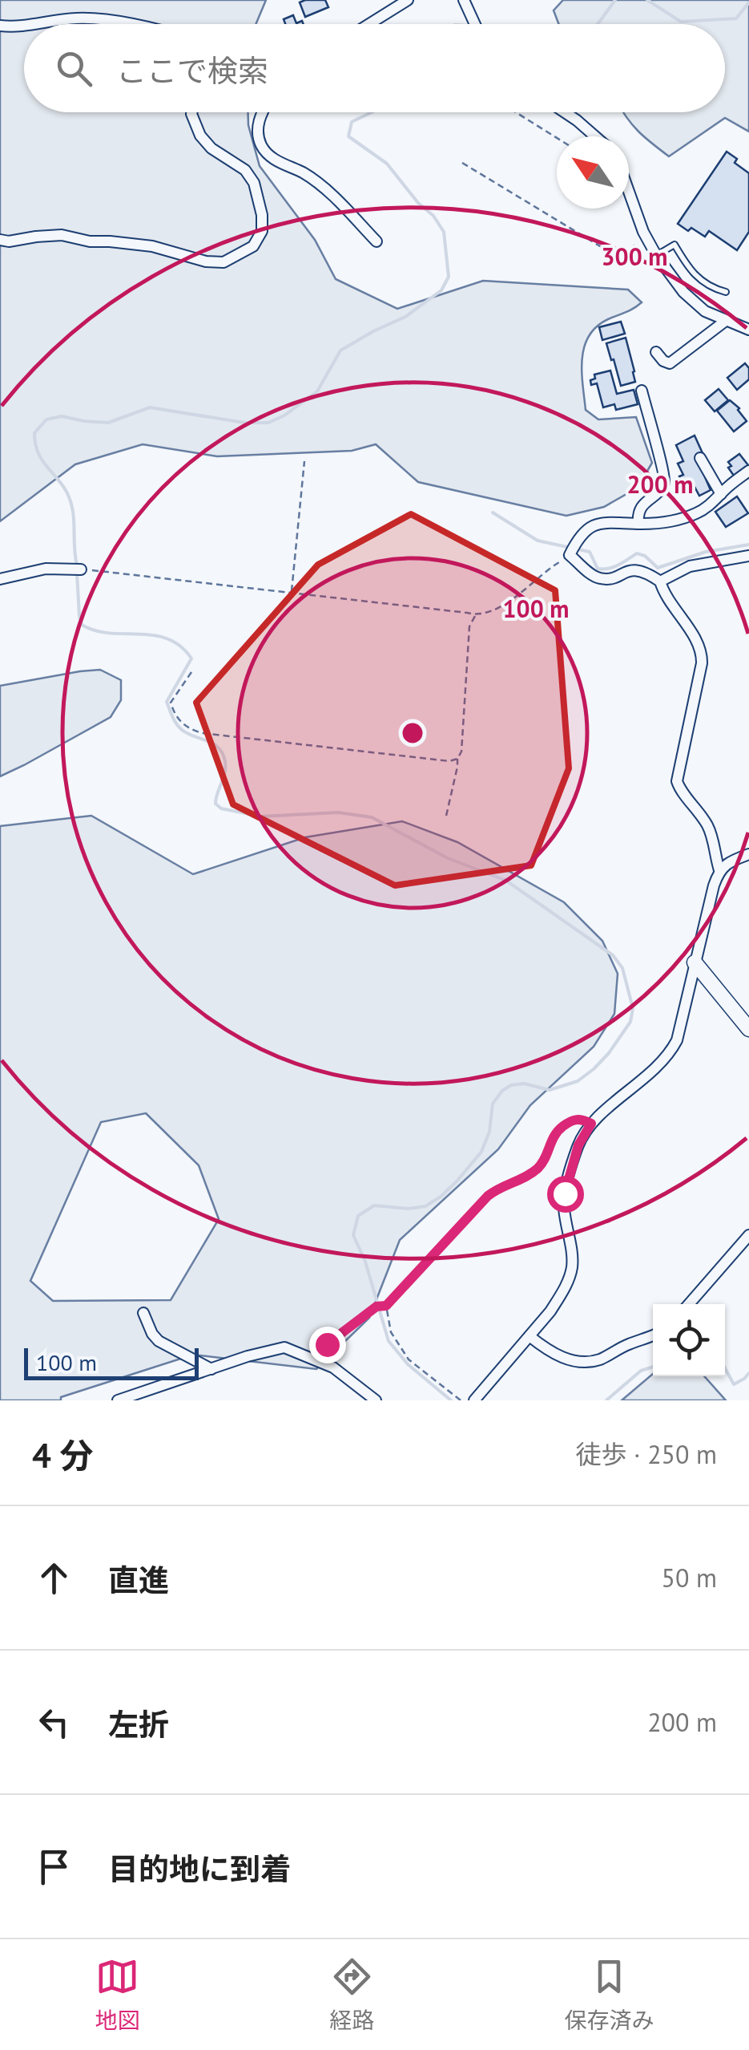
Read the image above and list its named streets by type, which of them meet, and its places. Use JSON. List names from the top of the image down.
{
  "scale_bar": "100 m",
  "north": "top left",
  "page": {
    "search": "ここで検索",
    "scale": "100 m",
    "heading": ["4 分", "徒歩 · 250 m"],
    "list": [
      ["直進", "50 m"],
      ["左折", "200 m"],
      "目的地に到着"
    ],
    "nav": ["地図", "経路", "保存済み"]
  },
  "rings": ["300 m", "200 m", "100 m"]
}
